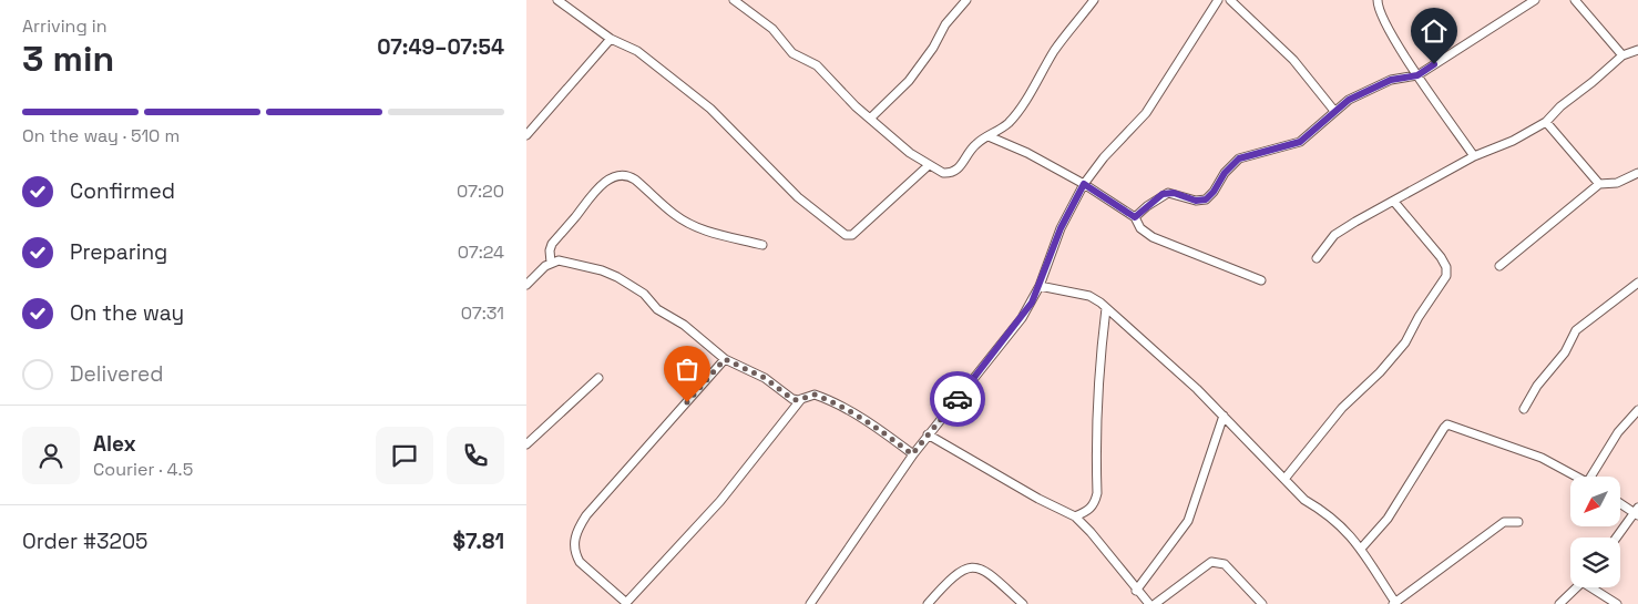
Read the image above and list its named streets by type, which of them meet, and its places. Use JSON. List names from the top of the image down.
{
  "north": "bottom left",
  "page": {
    "heading": ["3 min", "Arriving in", "07:49–07:54"],
    "panel": [
      "Alex",
      "Courier · 4.5",
      "Order #3205",
      "$7.81"
    ],
    "bar": "On the way · 510 m",
    "list": [
      ["Confirmed", "07:20"],
      ["Preparing", "07:24"],
      ["On the way", "07:31"],
      "Delivered"
    ]
  }
}
